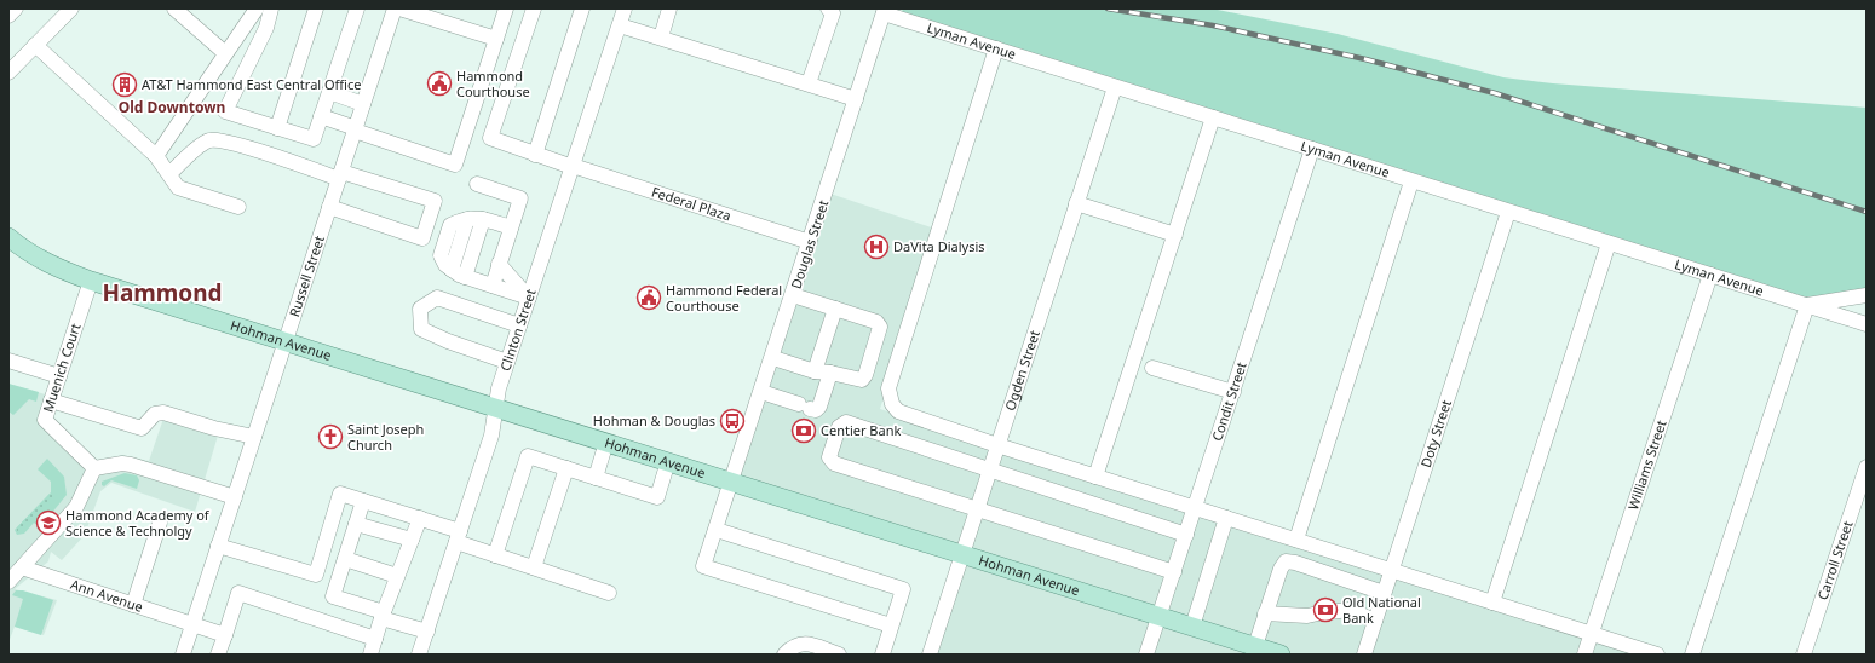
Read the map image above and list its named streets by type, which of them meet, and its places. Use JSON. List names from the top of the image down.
{
  "streets": {
    "main road": ["Hohman Avenue"],
    "street": [
      "Lyman Avenue",
      "Federal Plaza",
      "Douglas Street",
      "Russell Street",
      "Clinton Street",
      "Muenich Court",
      "Ogden Street",
      "Condit Street",
      "Doty Street",
      "Williams Street",
      "Carroll Street",
      "Ann Avenue"
    ]
  },
  "crossings": [
    ["Lyman Avenue", "Douglas Street"],
    ["Lyman Avenue", "Ogden Street"],
    ["Lyman Avenue", "Condit Street"],
    ["Lyman Avenue", "Doty Street"],
    ["Lyman Avenue", "Williams Street"],
    ["Federal Plaza", "Douglas Street"],
    ["Federal Plaza", "Clinton Street"],
    ["Douglas Street", "Hohman Avenue"],
    ["Russell Street", "Hohman Avenue"],
    ["Russell Street", "Ann Avenue"],
    ["Clinton Street", "Hohman Avenue"],
    ["Hohman Avenue", "Muenich Court"],
    ["Hohman Avenue", "Ogden Street"],
    ["Hohman Avenue", "Condit Street"]
  ],
  "districts": ["Old Downtown", "Hammond"],
  "places": {
    "public building": ["Hammond Courthouse", "Hammond Federal Courthouse"],
    "building": ["AT&T Hammond East Central Office"],
    "hospital": ["DaVita Dialysis"],
    "bus stop": ["Hohman & Douglas"],
    "bank": ["Centier Bank", "Old National Bank"],
    "church": ["Saint Joseph Church"],
    "school or university": ["Hammond Academy of Science & Technolgy"]
  }
}
